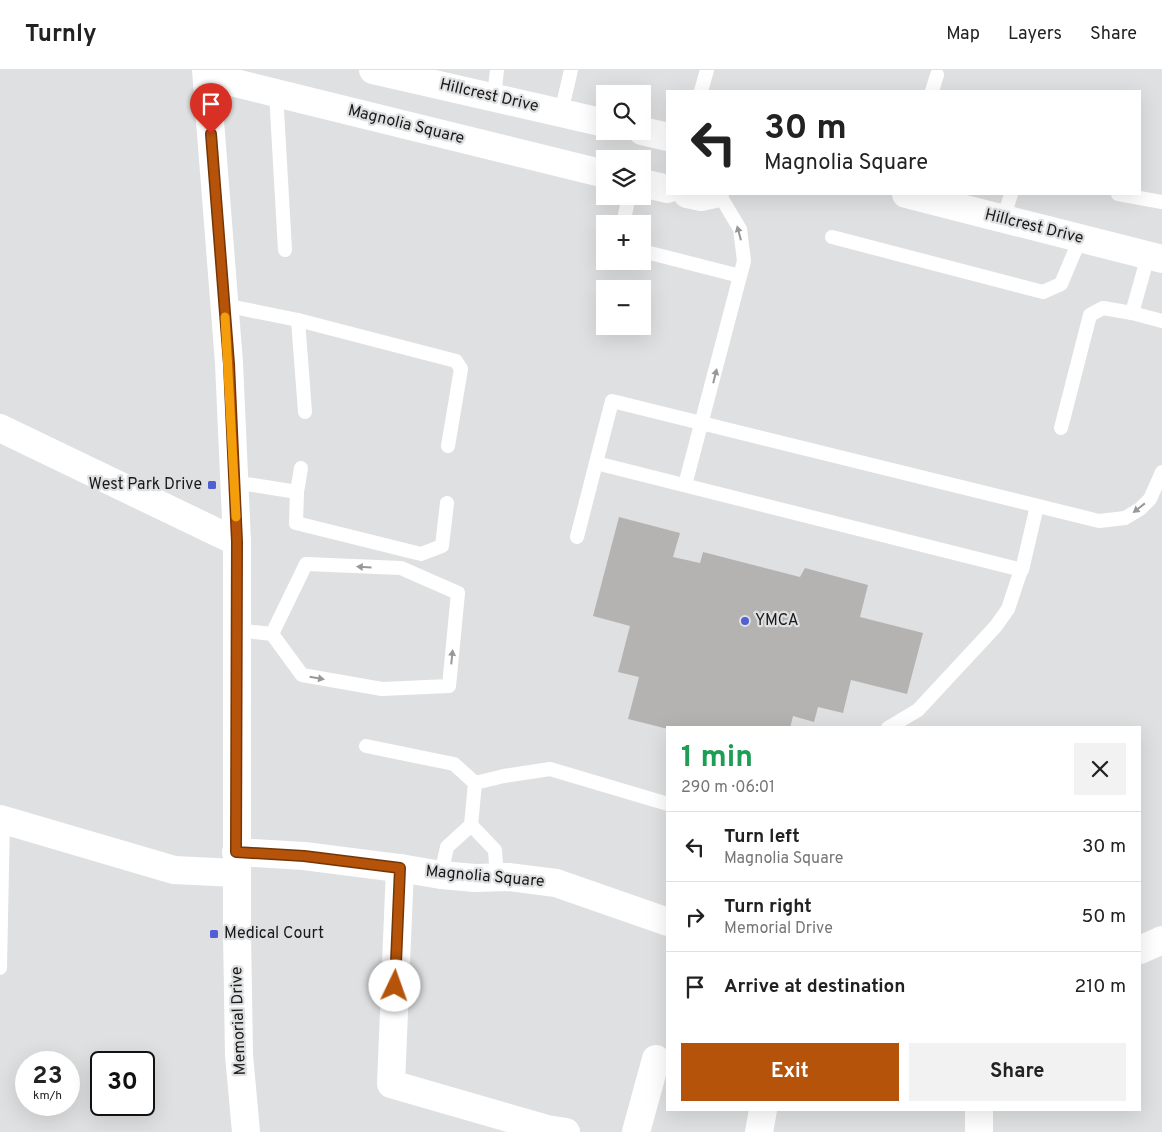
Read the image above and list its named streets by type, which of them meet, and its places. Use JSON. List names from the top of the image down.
{
  "streets": {
    "street": ["Hillcrest Drive", "Magnolia Square", "Memorial Drive"]
  },
  "crossings": [
    ["Magnolia Square", "Memorial Drive"]
  ],
  "places": {
    "transit": ["West Park Drive", "Medical Court"],
    "other": ["YMCA"]
  },
  "page": {
    "header": "Turnly",
    "nav": ["Map", "Layers", "Share"],
    "map_buttons": ["+", "−"],
    "turn": ["30 m", "Magnolia Square"],
    "heading": ["1 min", "290 m · 06:01"],
    "list": [
      {
        "name": "Turn left",
        "note": "Magnolia Square",
        "value": "30 m"
      },
      {
        "name": "Turn right",
        "note": "Memorial Drive",
        "value": "50 m"
      },
      {
        "name": "Arrive at destination",
        "value": "210 m"
      }
    ],
    "buttons": ["Exit", "Share"],
    "speed": "23 km/h",
    "limit": "30"
  }
}
